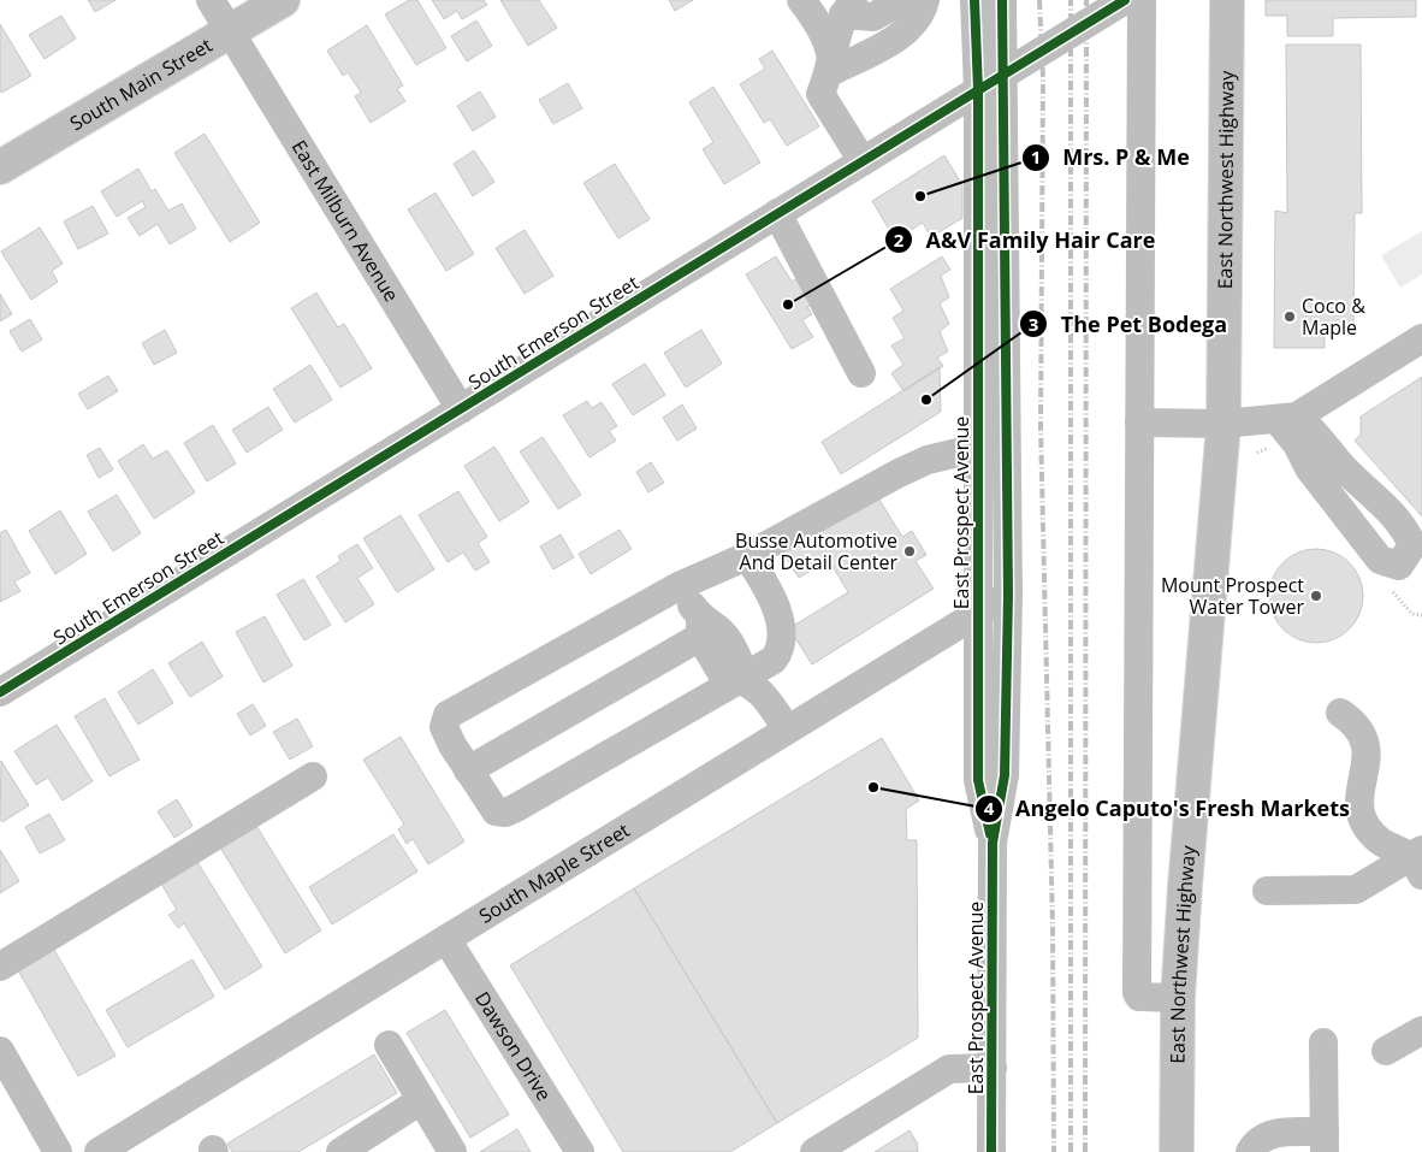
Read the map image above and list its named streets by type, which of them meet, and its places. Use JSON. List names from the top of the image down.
{
  "streets": {
    "main road": ["South Main Street", "East Northwest Highway"],
    "street": [
      "East Milburn Avenue",
      "South Emerson Street",
      "East Prospect Avenue",
      "South Maple Street",
      "Dawson Drive"
    ]
  },
  "crossings": [
    ["South Main Street", "East Milburn Avenue"],
    ["East Milburn Avenue", "South Emerson Street"],
    ["South Emerson Street", "East Prospect Avenue"],
    ["East Prospect Avenue", "South Maple Street"],
    ["South Maple Street", "Dawson Drive"]
  ],
  "places": [
    "Mrs. P & Me",
    "A&V Family Hair Care",
    "Coco & Maple",
    "The Pet Bodega",
    "Busse Automotive And Detail Center",
    "Mount Prospect Water Tower",
    "Angelo Caputo's Fresh Markets"
  ]
}
